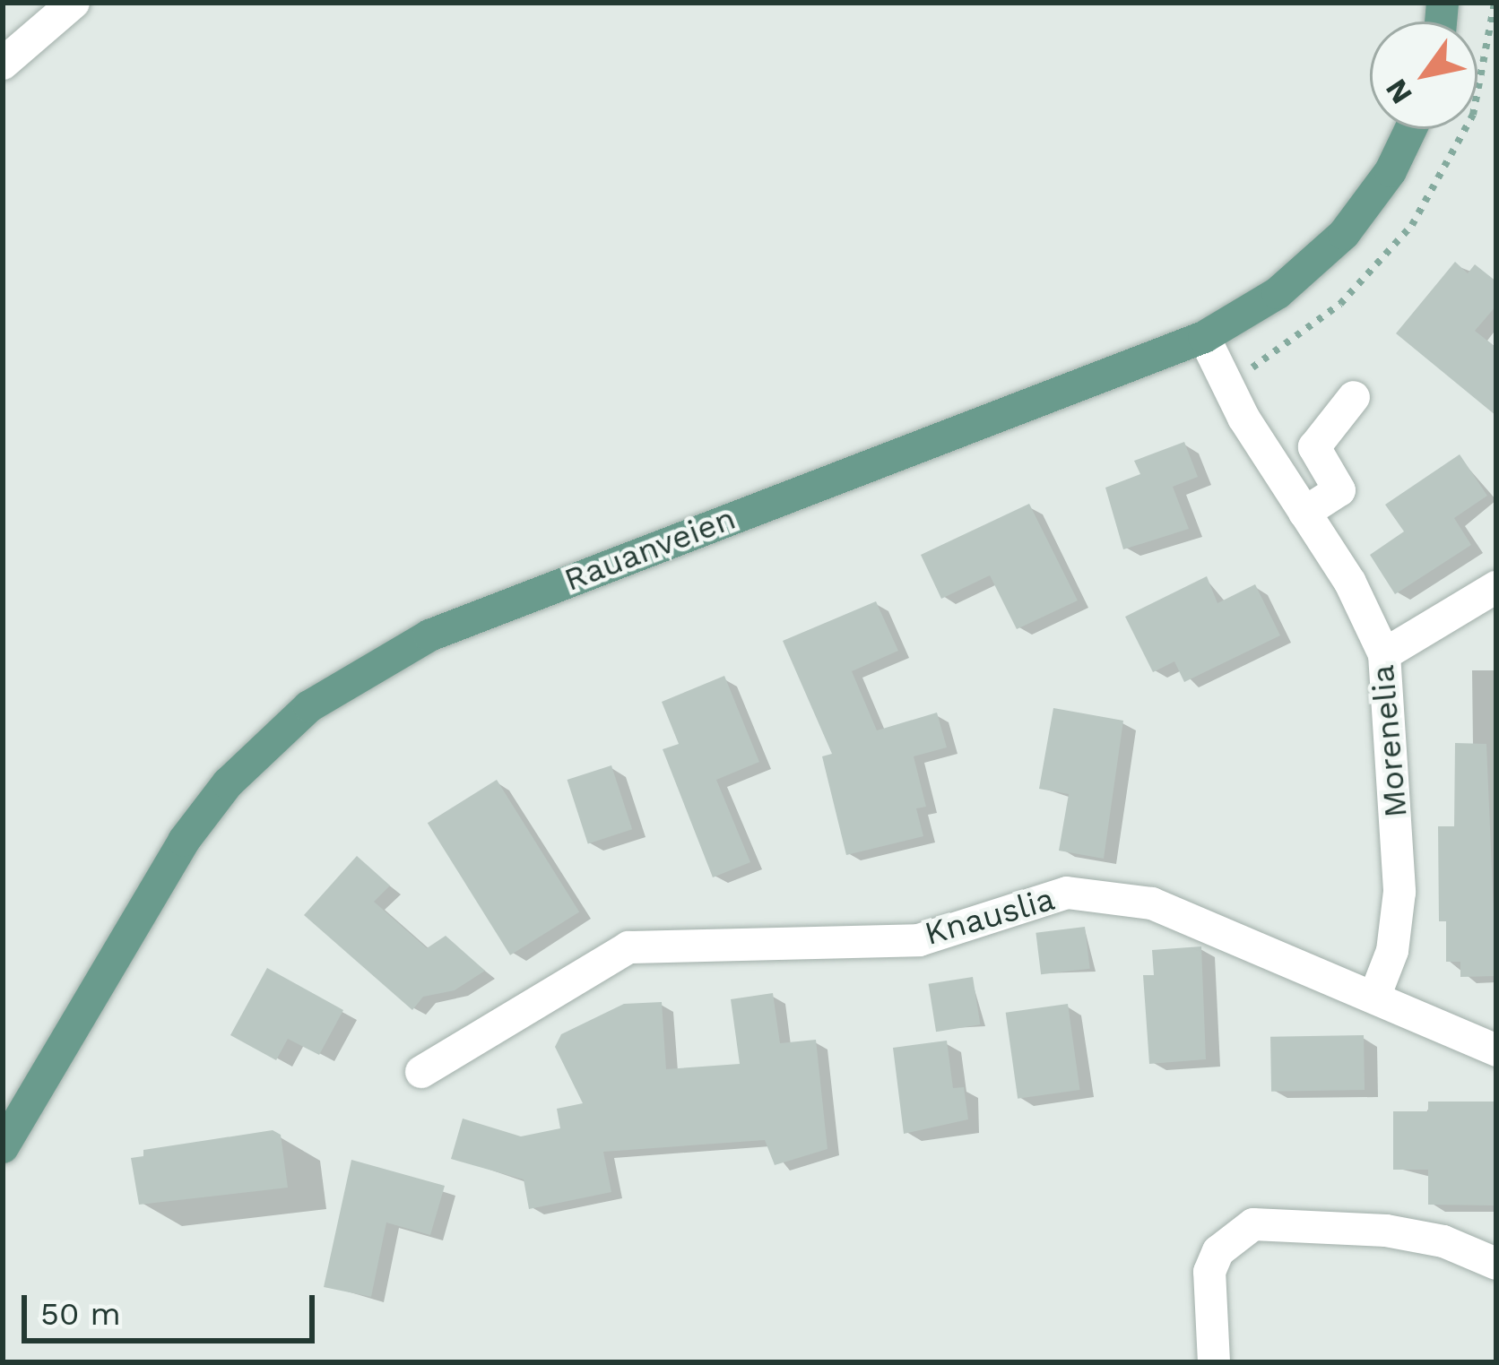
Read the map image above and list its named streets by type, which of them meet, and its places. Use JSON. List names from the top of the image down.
{
  "streets": {
    "main road": ["Rauanveien"],
    "street": ["Morenelia", "Knauslia"]
  },
  "crossings": [
    ["Rauanveien", "Morenelia"],
    ["Morenelia", "Knauslia"]
  ],
  "scale_bar": "50 m",
  "north": "bottom left"
}
